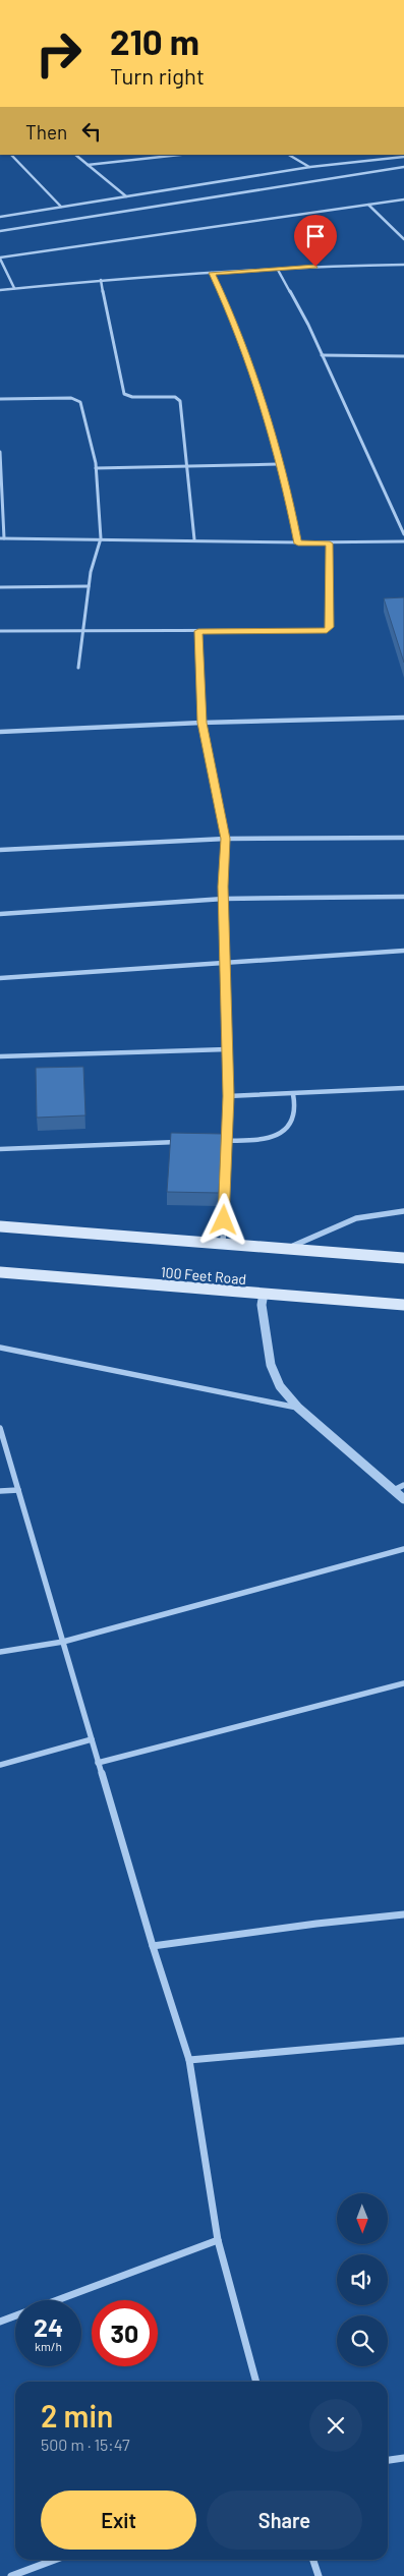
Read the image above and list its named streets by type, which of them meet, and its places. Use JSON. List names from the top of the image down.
{
  "streets": {
    "main road": ["100 Feet Road"]
  },
  "north": "bottom",
  "page": {
    "turn": ["210 m", "Turn right"],
    "then": "Then",
    "speed": "24 km/h",
    "limit": "30",
    "heading": ["2 min", "500 m · 15:47"],
    "buttons": ["Exit", "Share"]
  }
}
